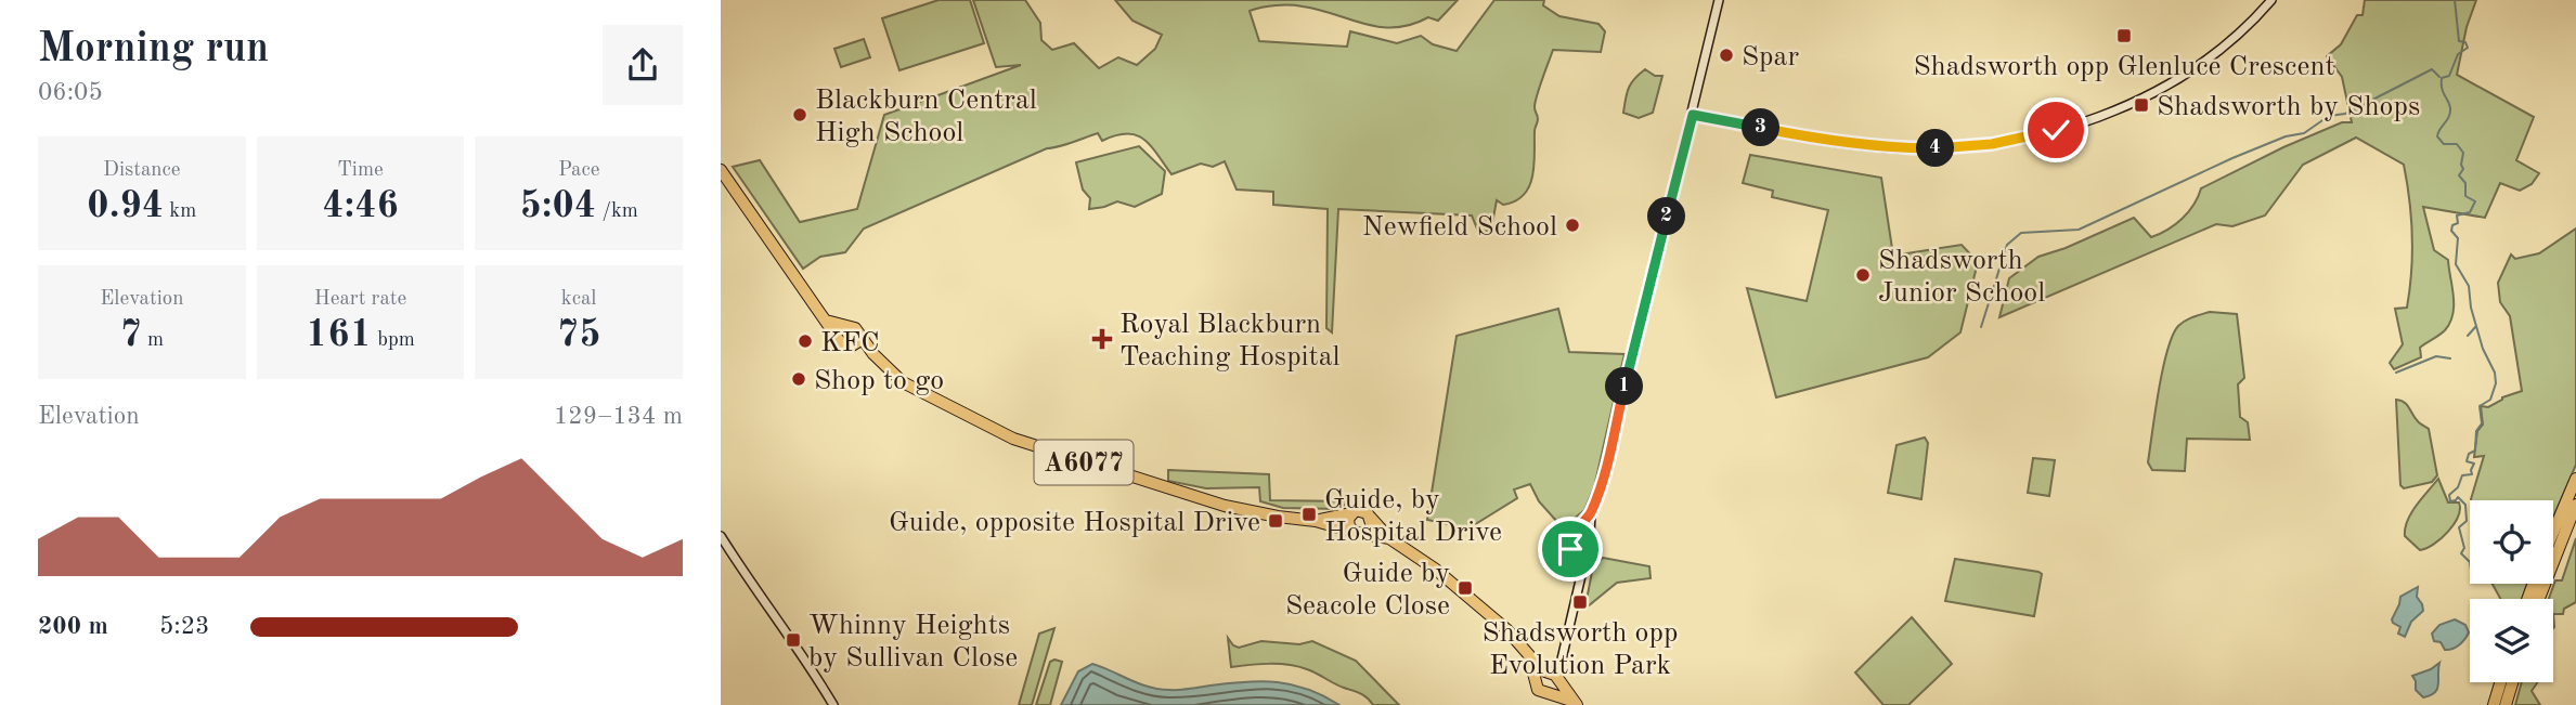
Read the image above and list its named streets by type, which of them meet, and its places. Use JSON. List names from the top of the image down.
{
  "streets": {
    "highway": ["A6077"]
  },
  "places": {
    "transit": [
      "Shadsworth opp Glenluce Crescent",
      "Shadsworth by Shops",
      "Guide, by Hospital Drive",
      "Guide, opposite Hospital Drive",
      "Guide by Seacole Close",
      "Shadsworth opp Evolution Park",
      "Whinny Heights by Sullivan Close"
    ],
    "other": [
      "Spar",
      "Blackburn Central High School",
      "Newfield School",
      "Shadsworth Junior School",
      "KFC",
      "Shop to go"
    ],
    "health": ["Royal Blackburn Teaching Hospital"]
  },
  "page": {
    "heading": ["Morning run", "06:05"],
    "pins": [
      "3",
      "4",
      "2",
      "1"
    ],
    "stats": [
      ["Distance", "0.94 km"],
      ["Time", "4:46"],
      ["Pace", "5:04 /km"],
      ["Elevation", "7 m"],
      ["Heart rate", "161 bpm"],
      ["kcal", "75"]
    ],
    "chart": ["Elevation", "129–134 m"],
    "list": [
      {
        "name": "200 m",
        "note": "5:23"
      }
    ]
  }
}
